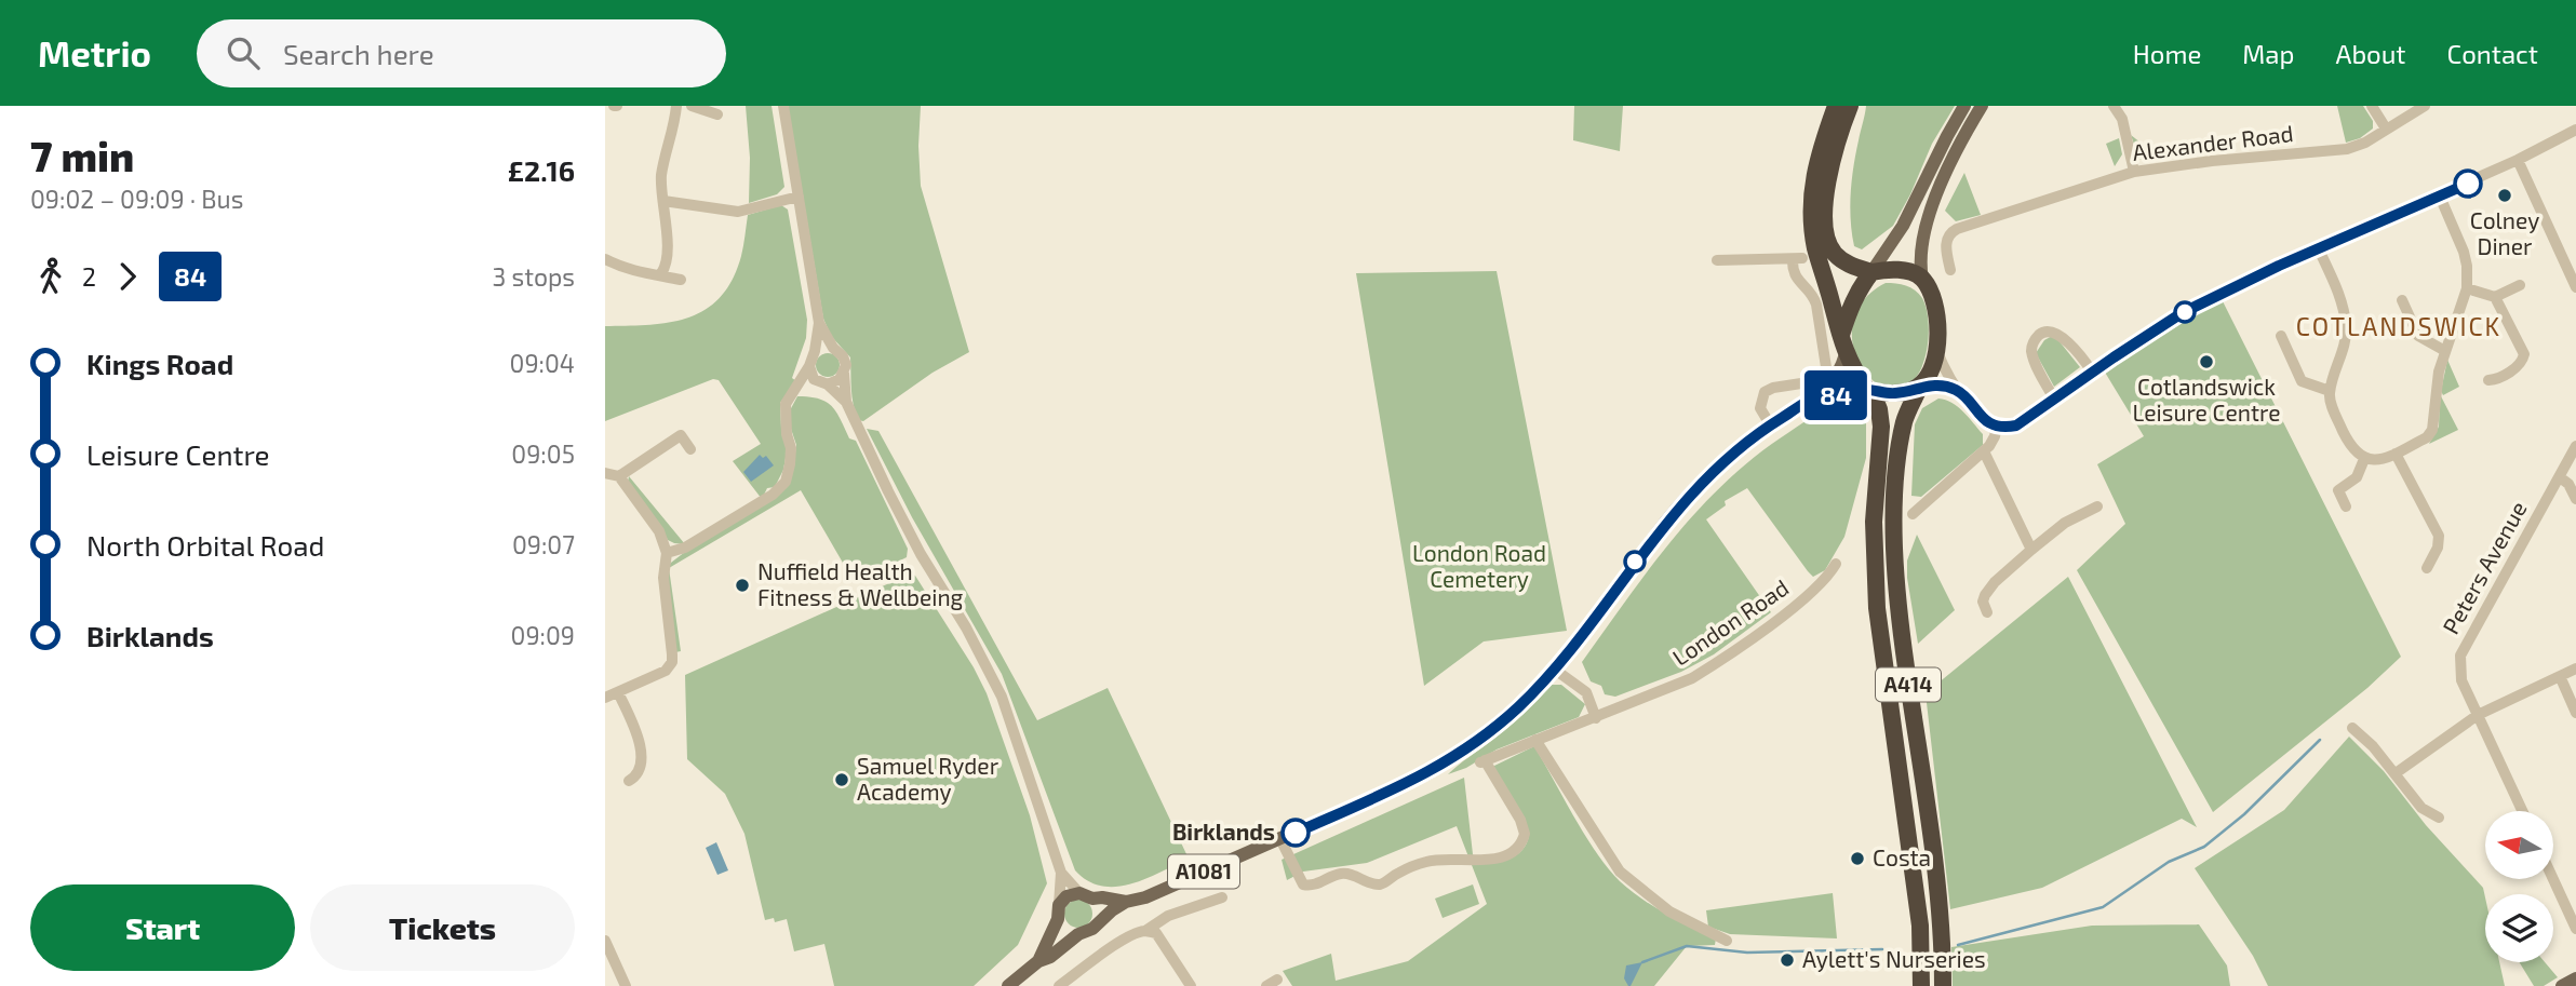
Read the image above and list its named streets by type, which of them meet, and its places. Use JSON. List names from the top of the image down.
{
  "streets": {
    "highway": ["A414"],
    "main road": ["A1081"],
    "street": ["Alexander Road", "Peters Avenue", "London Road"]
  },
  "crossings": [
    ["London Road", "A1081"],
    ["A414", "A1081"]
  ],
  "districts": ["COTLANDSWICK"],
  "parks": ["London Road Cemetery"],
  "places": [
    "Colney Diner",
    "Cotlandswick Leisure Centre",
    "Nuffield Health Fitness & Wellbeing",
    "Samuel Ryder Academy",
    "Birklands",
    "Costa",
    "Aylett's Nurseries"
  ],
  "lines": ["bus line 84"],
  "north": "left",
  "page": {
    "header": "Metrio",
    "search": "Search here",
    "nav": [
      "Home",
      "Map",
      "About",
      "Contact"
    ],
    "heading": ["7 min", "09:02 – 09:09 · Bus", "£2.16"],
    "on_map": "84",
    "legs": ["2", "84", "3 stops"],
    "list": [
      {
        "name": "Kings Road",
        "value": "09:04"
      },
      {
        "name": "Leisure Centre",
        "value": "09:05"
      },
      {
        "name": "North Orbital Road",
        "value": "09:07"
      },
      {
        "name": "Birklands",
        "value": "09:09"
      }
    ],
    "buttons": ["Start", "Tickets"]
  }
}
